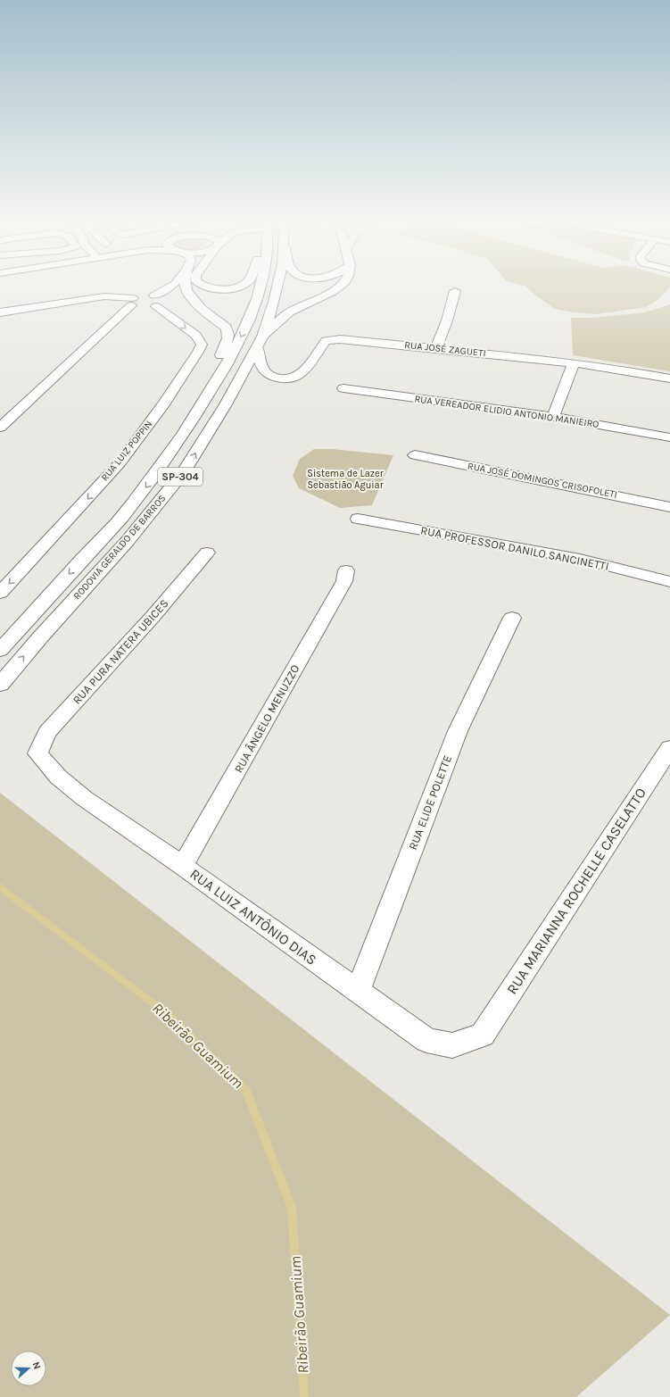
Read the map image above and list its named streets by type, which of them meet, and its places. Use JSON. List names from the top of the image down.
{
  "streets": {
    "main road": ["SP-304", "RODOVIA GERALDO DE BARROS"],
    "street": [
      "RUA JOSÉ ZAGUETI",
      "RUA VEREADOR ELIDIO ANTONIO MANIEIRO",
      "RUA LUIZ POPPIN",
      "RUA JOSÉ DOMINGOS CRISOFOLETI",
      "RUA PROFESSOR DANILO SANCINETTI",
      "RUA PURA NATERA UBICES",
      "RUA ÂNGELO MENUZZO",
      "RUA ELIDE POLETTE",
      "RUA MARIANNA ROCHELLE CASELATTO",
      "RUA LUIZ ANTÔNIO DIAS"
    ]
  },
  "crossings": [
    ["RUA JOSÉ ZAGUETI", "RODOVIA GERALDO DE BARROS"],
    ["RUA PURA NATERA UBICES", "RUA LUIZ ANTÔNIO DIAS"],
    ["RUA ÂNGELO MENUZZO", "RUA LUIZ ANTÔNIO DIAS"],
    ["RUA ELIDE POLETTE", "RUA LUIZ ANTÔNIO DIAS"],
    ["RUA MARIANNA ROCHELLE CASELATTO", "RUA LUIZ ANTÔNIO DIAS"]
  ],
  "one_way": ["RUA LUIZ POPPIN"],
  "water": ["Ribeirão Guamium"],
  "parks": ["Sistema de Lazer Sebastião Aguiar"],
  "north": "right"
}
